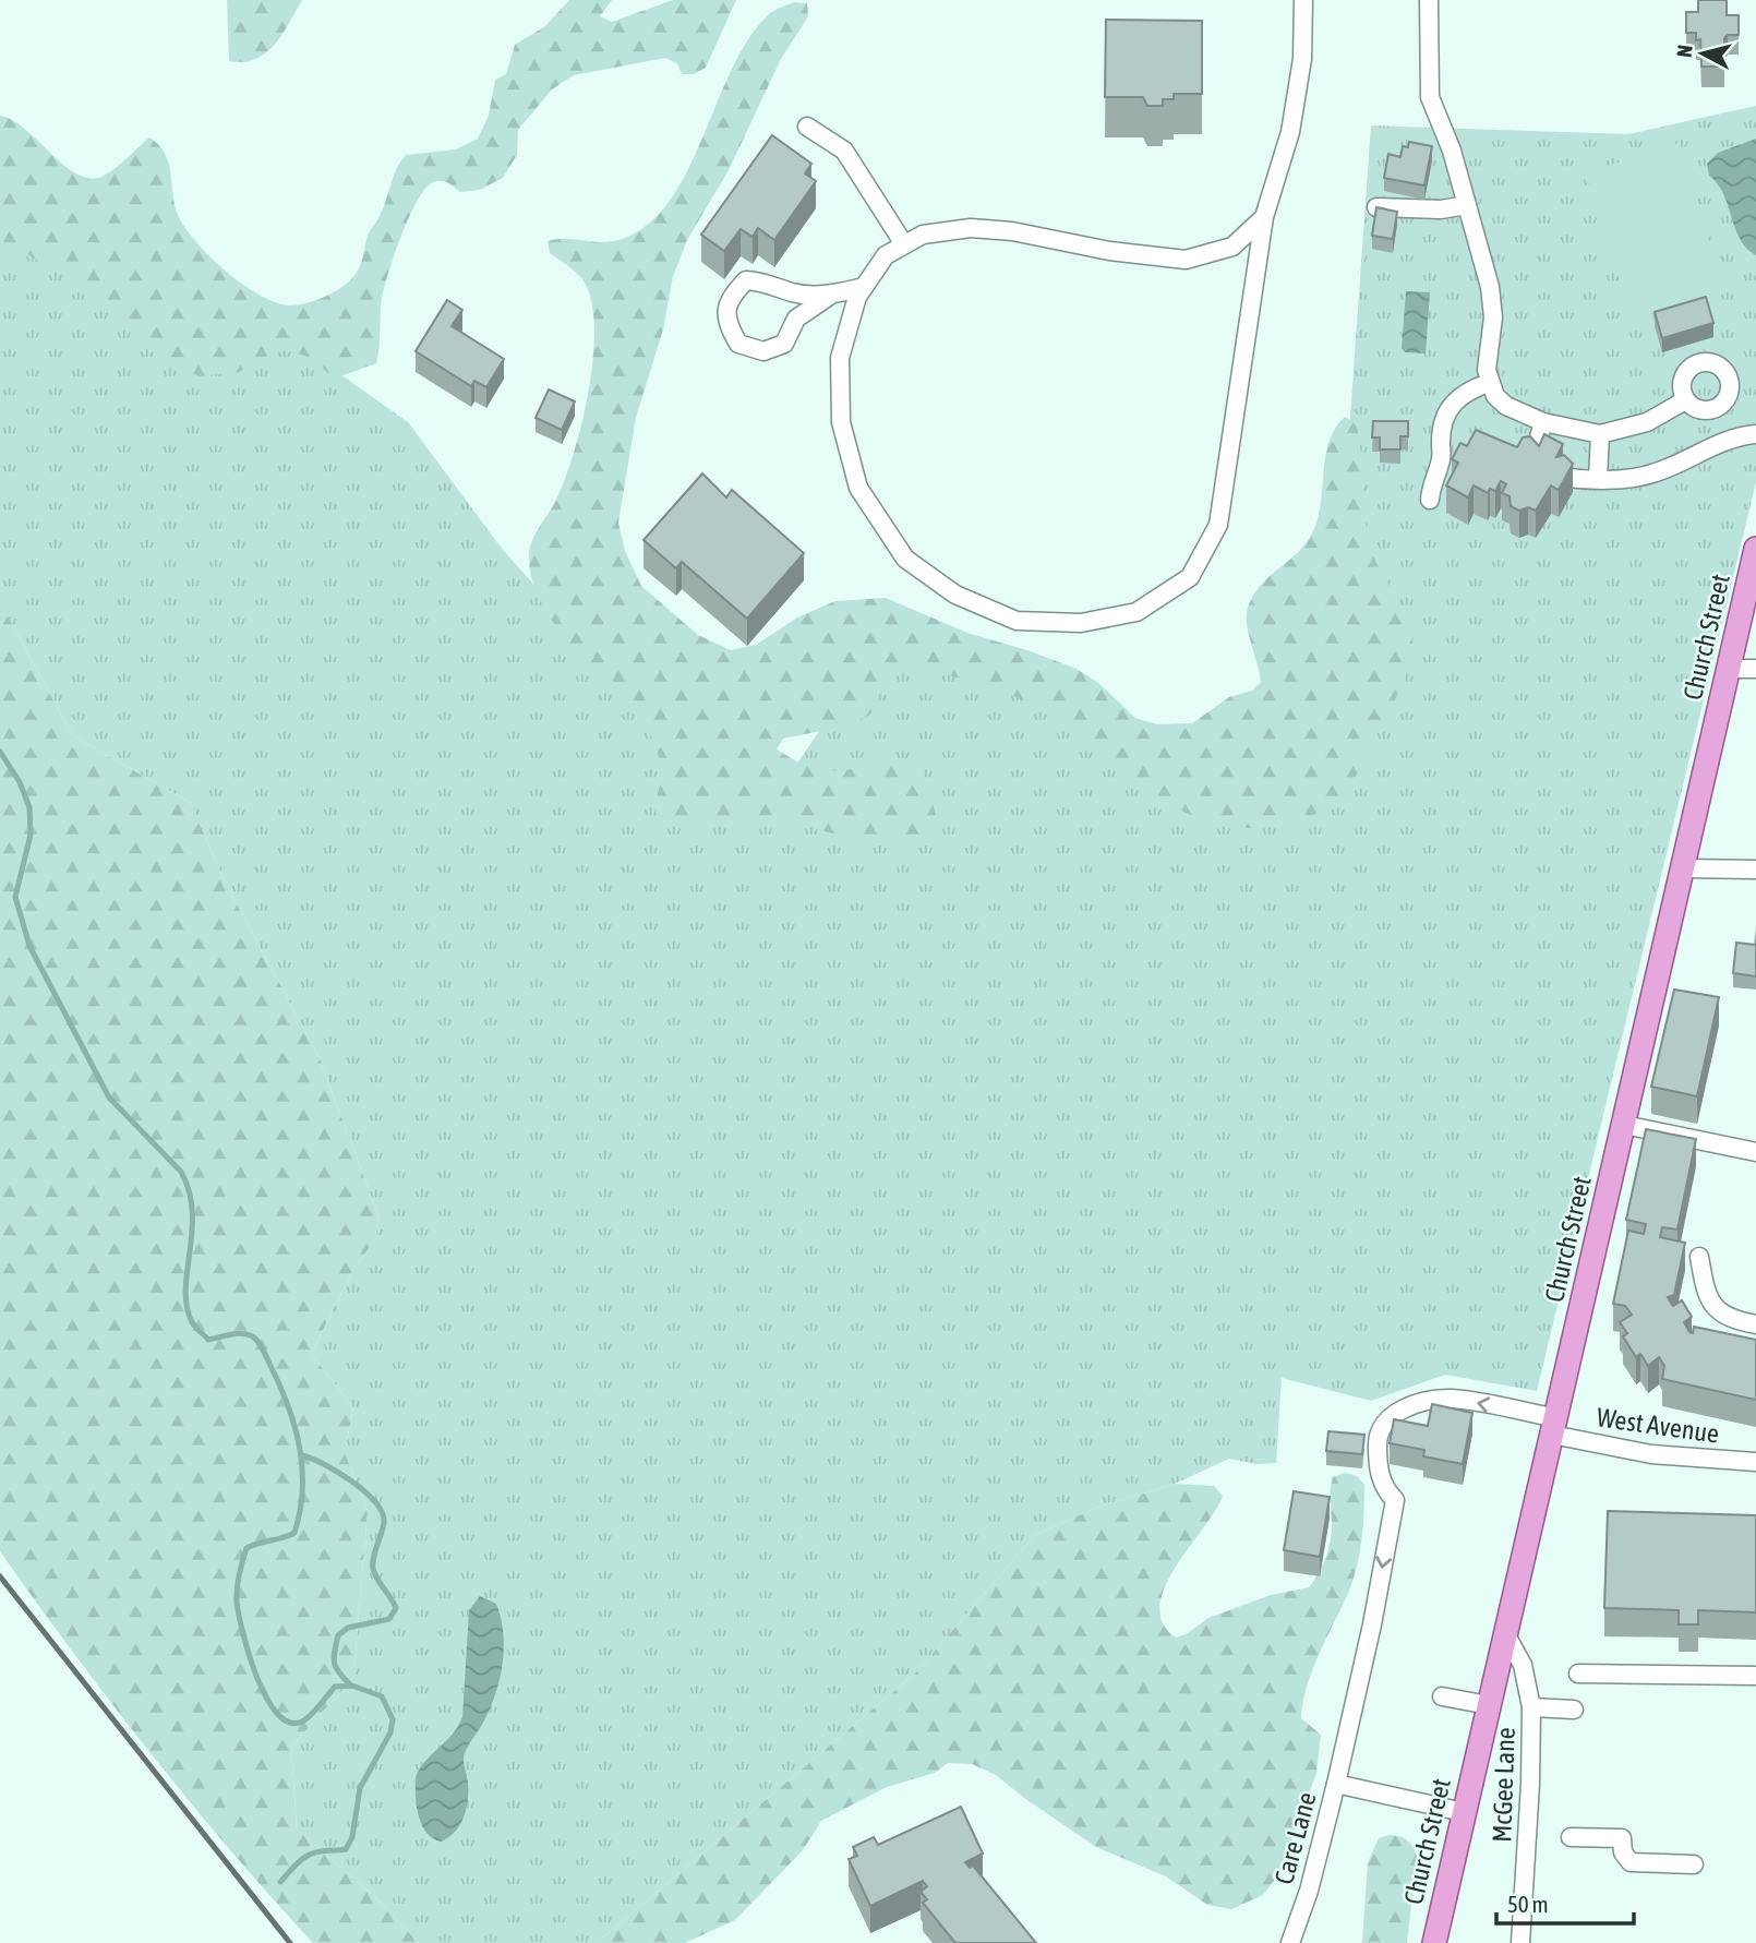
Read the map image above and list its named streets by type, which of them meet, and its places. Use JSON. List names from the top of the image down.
{
  "streets": {
    "main road": ["Church Street"],
    "street": ["West Avenue", "McGee Lane", "Care Lane"]
  },
  "crossings": [
    ["Church Street", "West Avenue"],
    ["Church Street", "McGee Lane"],
    ["Church Street", "Care Lane"],
    ["West Avenue", "Care Lane"]
  ],
  "scale_bar": "50 m",
  "north": "left"
}
